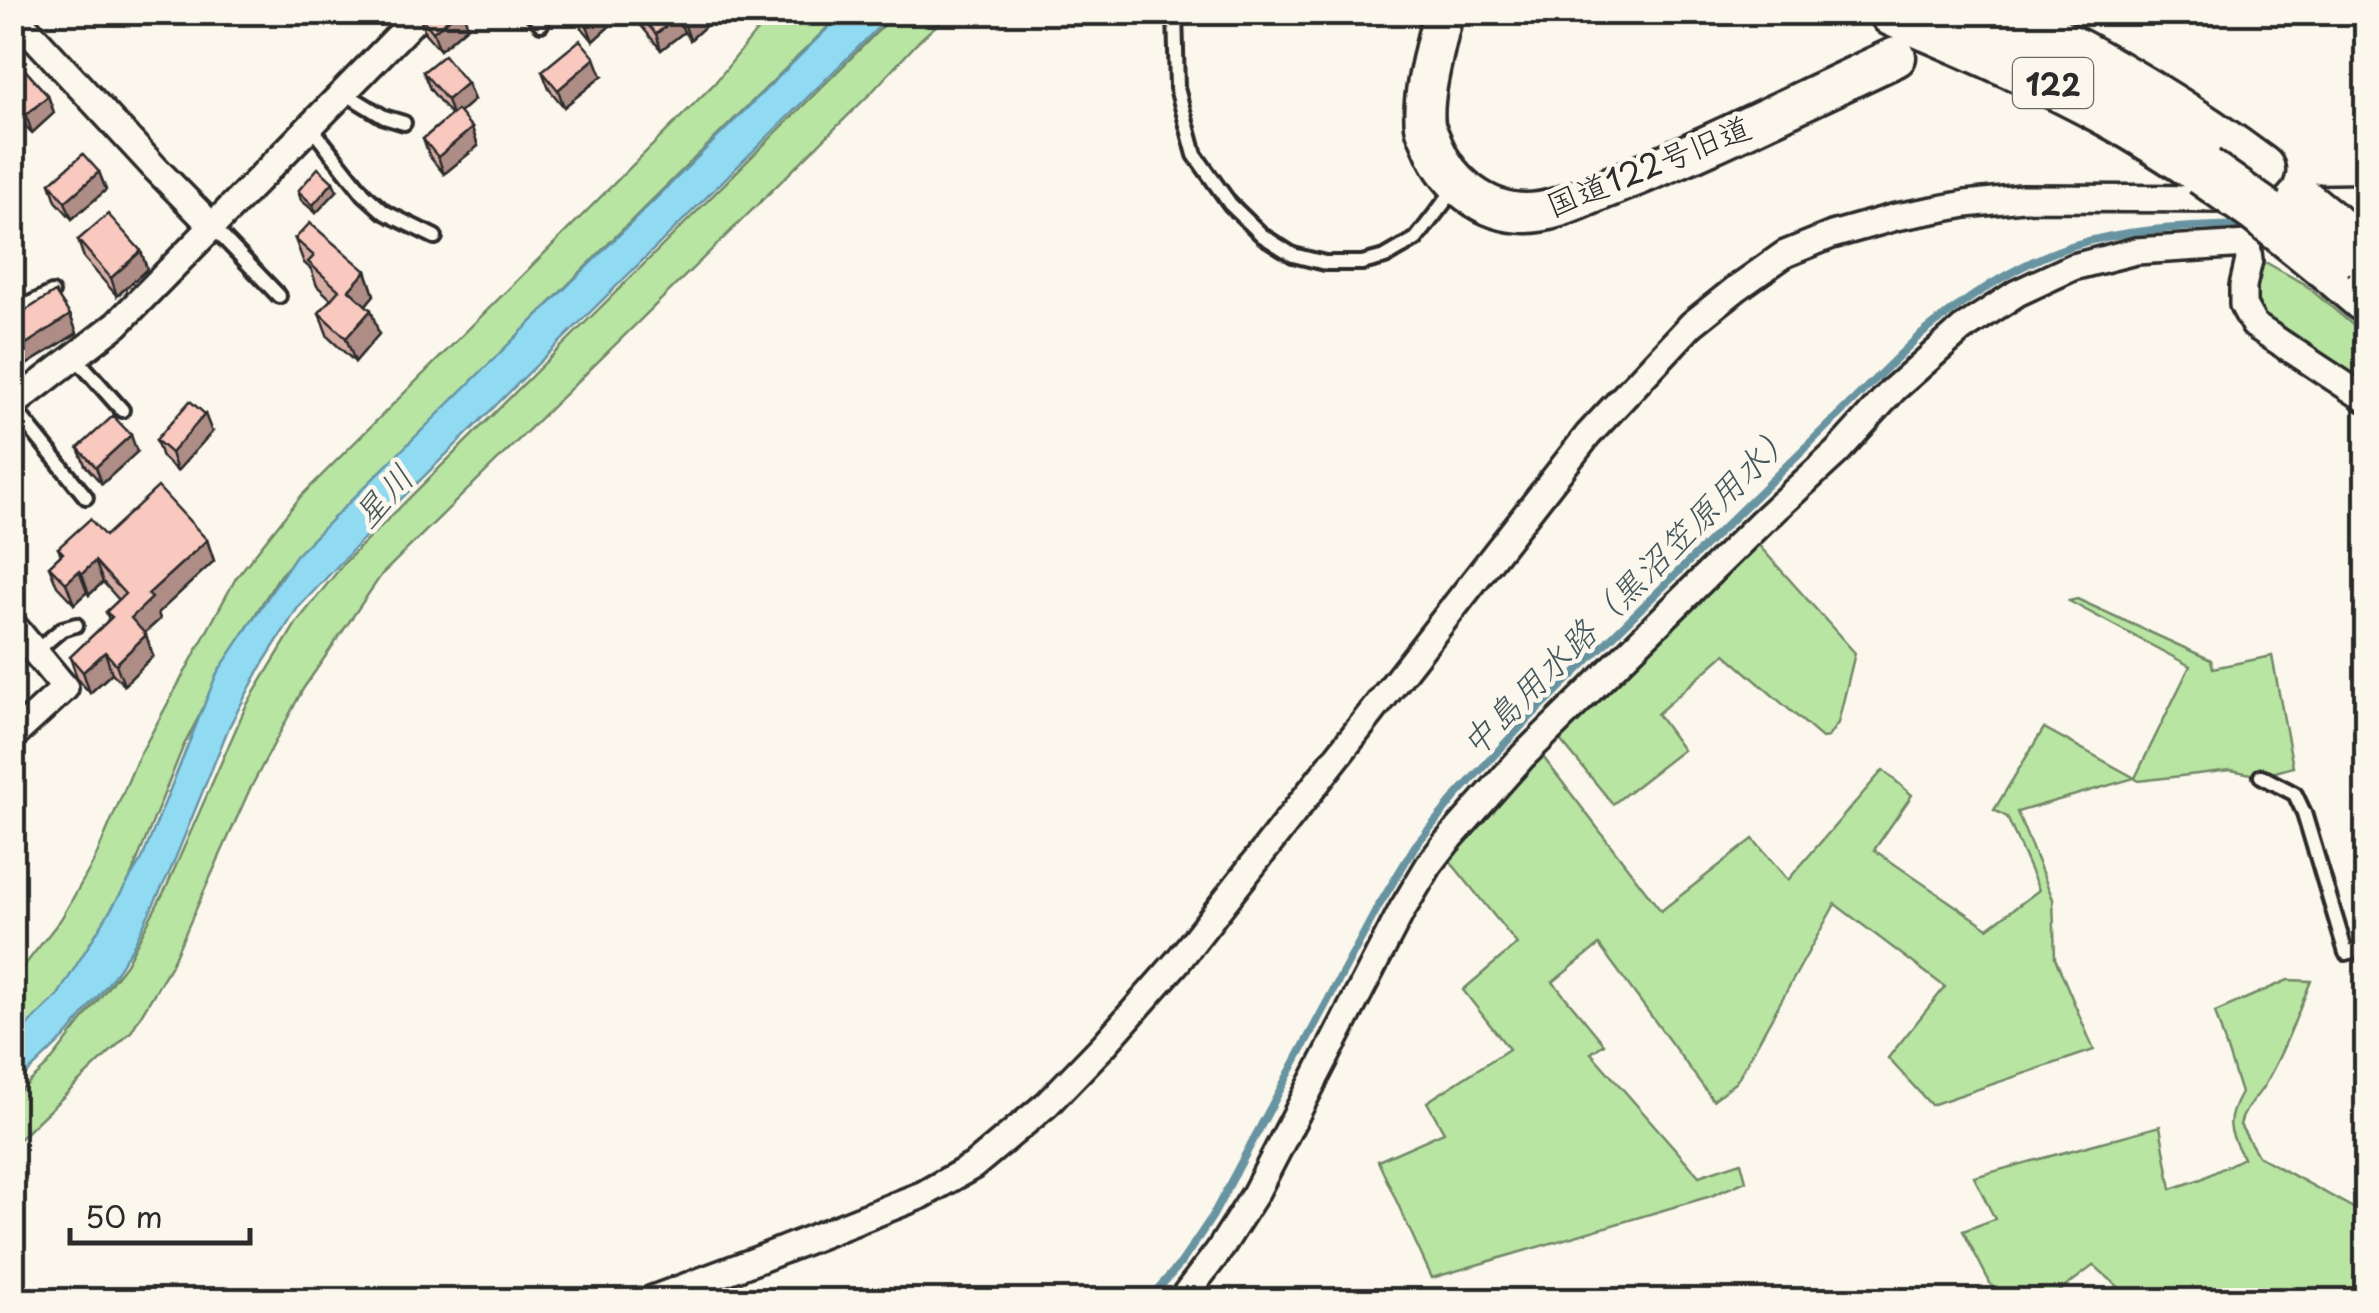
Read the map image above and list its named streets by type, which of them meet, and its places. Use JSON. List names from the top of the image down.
{
  "streets": {
    "highway": ["122"],
    "street": ["国道122号旧道"]
  },
  "crossings": [
    ["122", "国道122号旧道"]
  ],
  "water": ["星川", "中島用水路（黒沼笠原用水）"],
  "scale_bar": "50 m"
}
